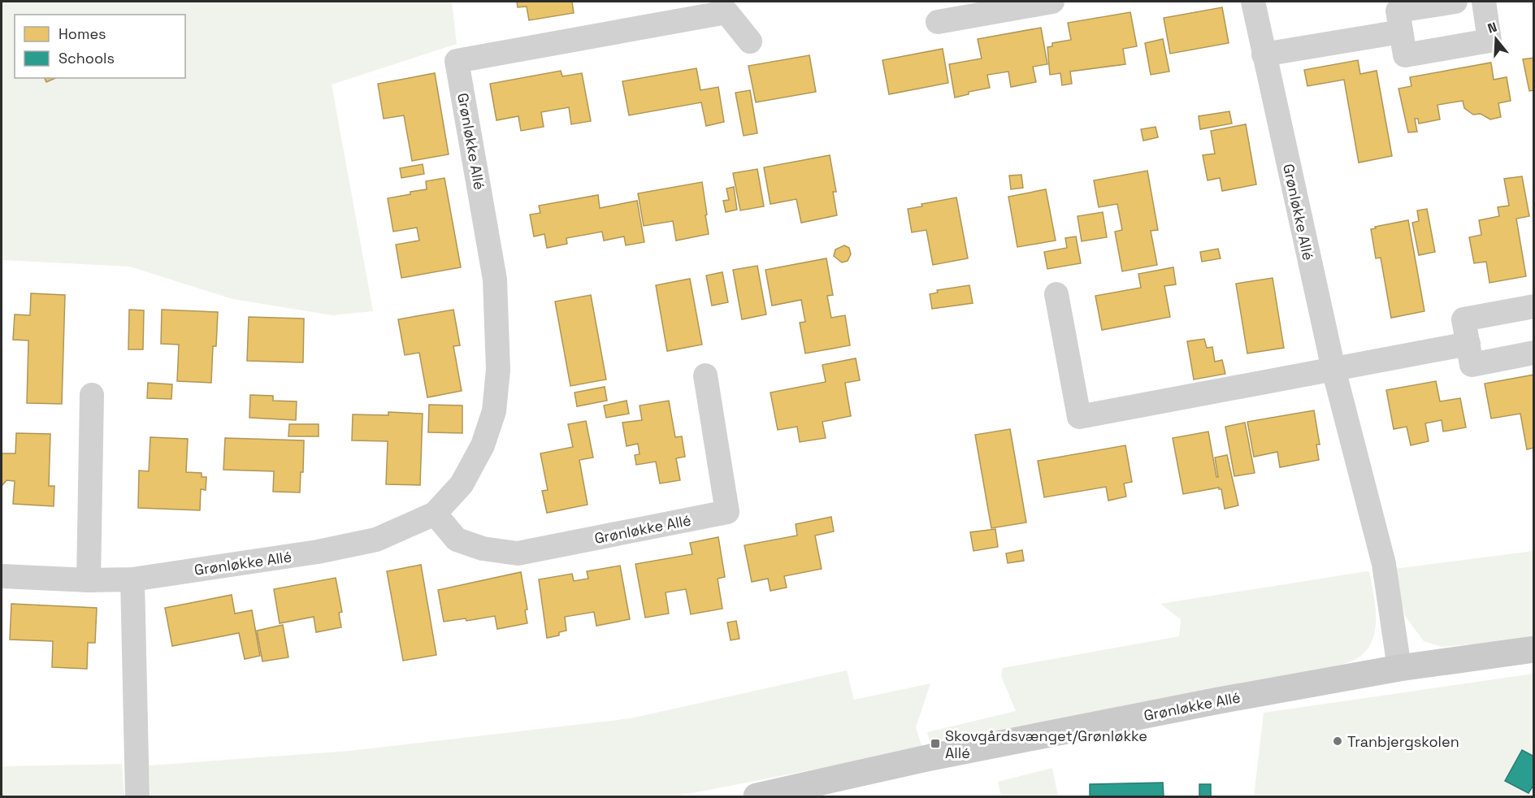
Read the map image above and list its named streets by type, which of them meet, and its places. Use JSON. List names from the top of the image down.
{
  "streets": {
    "street": ["Grønløkke Allé"]
  },
  "places": {
    "other": ["Tranbjergskolen"],
    "transit": ["Skovgårdsvænget/Grønløkke Allé"]
  },
  "legend": ["Homes", "Schools"],
  "north": "top"
}
